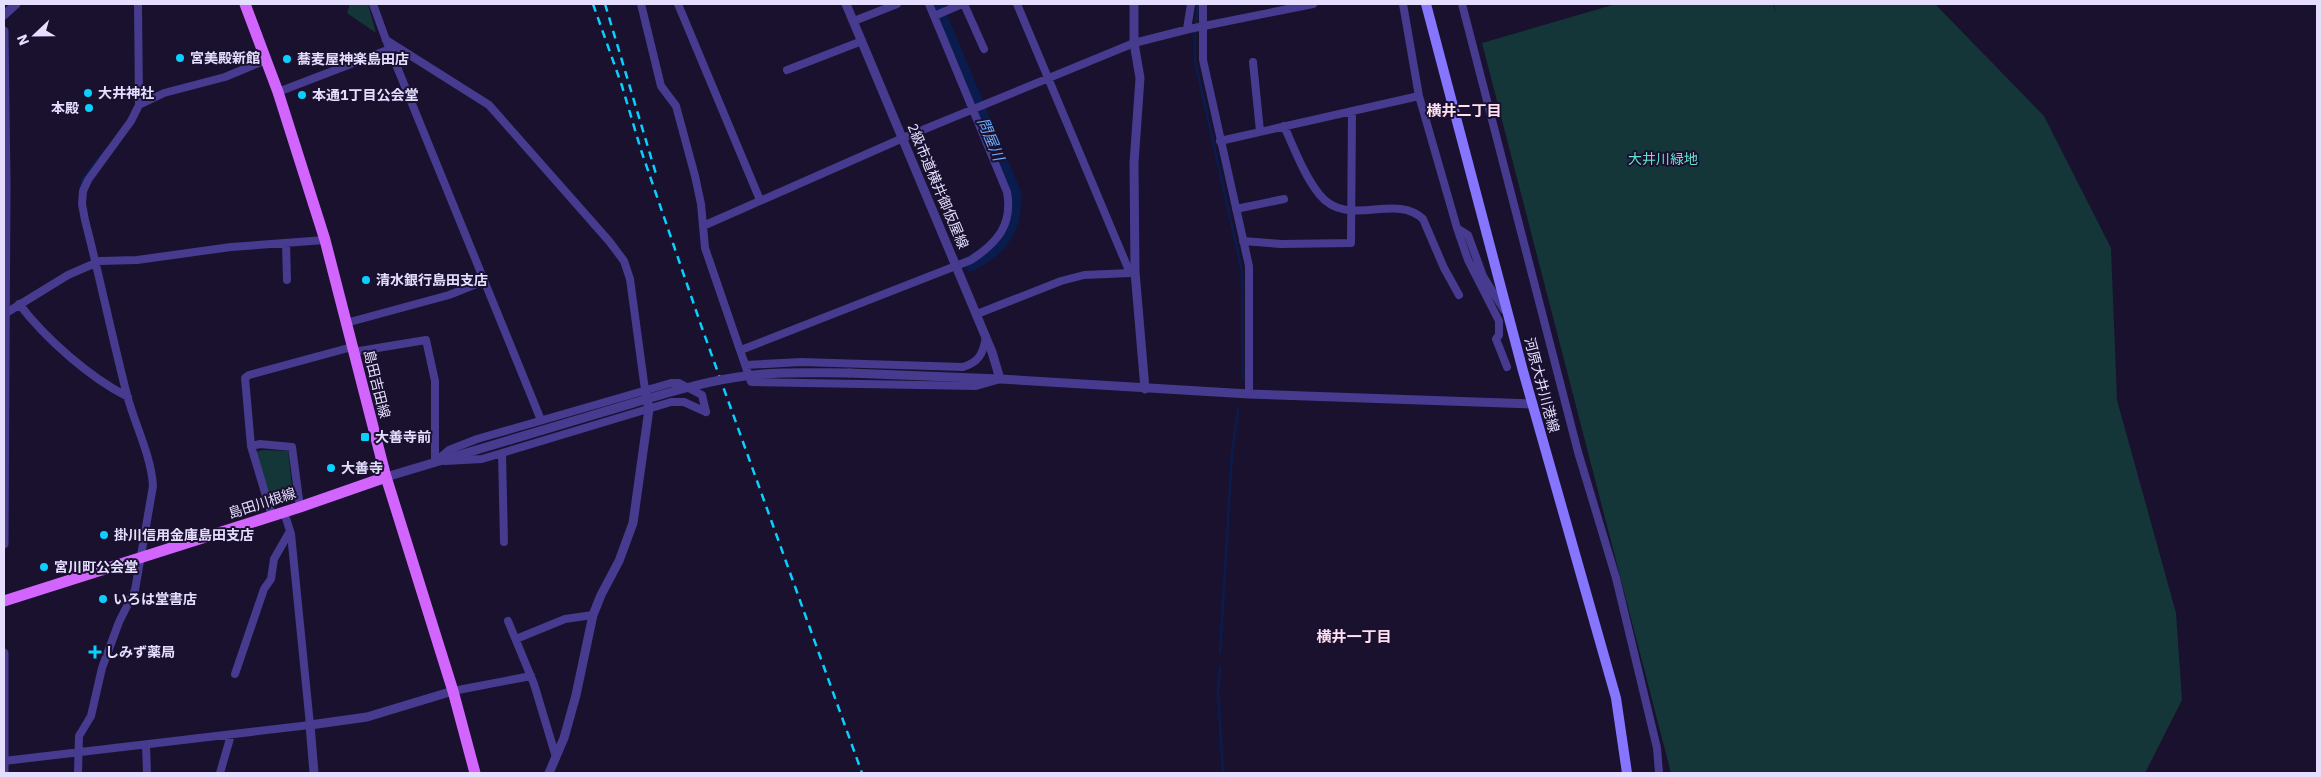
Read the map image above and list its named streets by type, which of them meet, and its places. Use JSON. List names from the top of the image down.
{
  "streets": {
    "main road": ["島田吉田線", "河原大井川港線", "島田川根線"],
    "street": ["2級市道横井御仮屋線"]
  },
  "crossings": [
    ["島田吉田線", "島田川根線"]
  ],
  "districts": ["横井二丁目", "横井一丁目"],
  "water": ["問屋川"],
  "parks": ["大井川緑地"],
  "places": {
    "other": [
      "宮美殿新館",
      "蕎麦屋神楽島田店",
      "大井神社",
      "本通1丁目公会堂",
      "本殿",
      "清水銀行島田支店",
      "大善寺",
      "掛川信用金庫島田支店",
      "宮川町公会堂",
      "いろは堂書店"
    ],
    "transit": ["大善寺前"],
    "health": ["しみず薬局"]
  },
  "north": "left"
}
